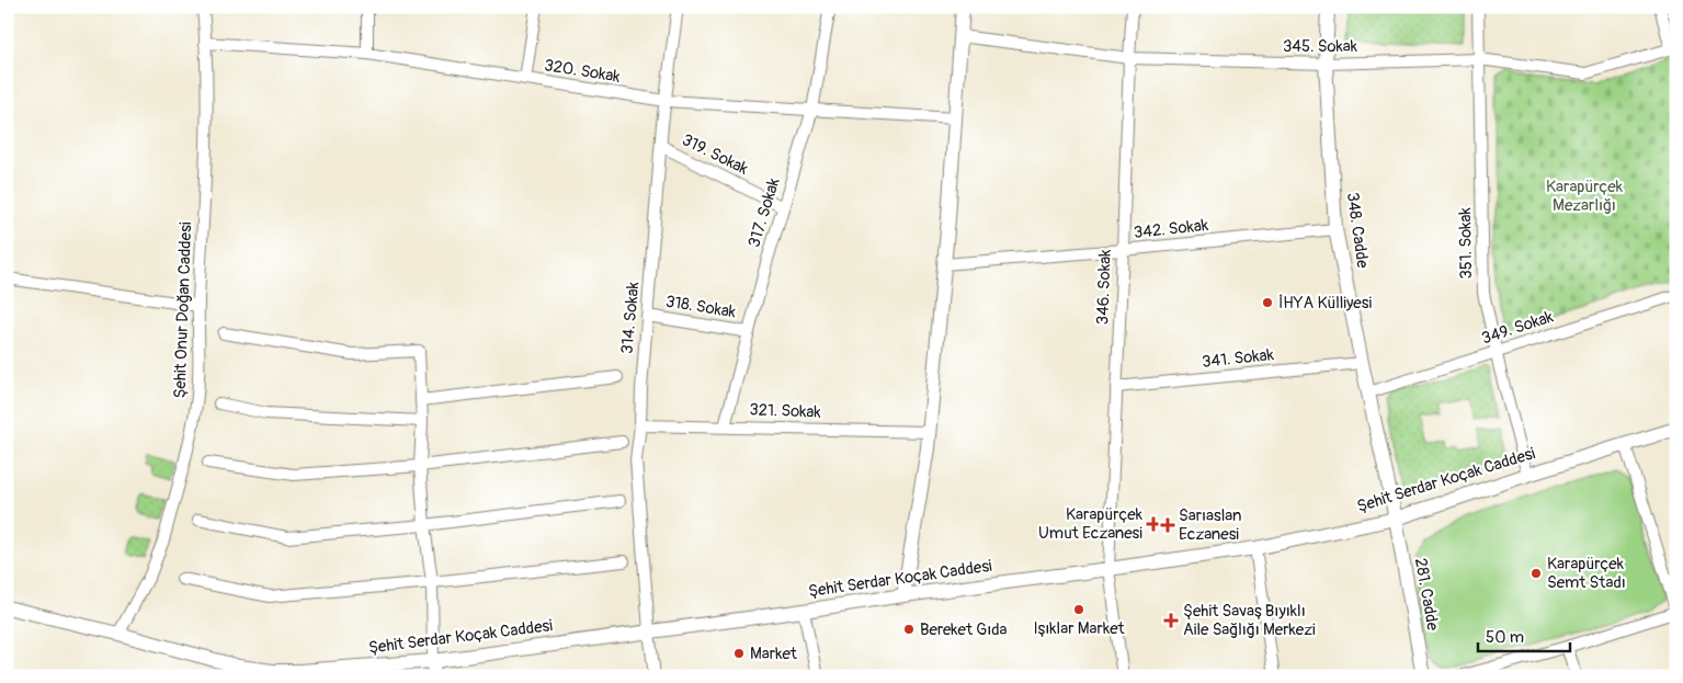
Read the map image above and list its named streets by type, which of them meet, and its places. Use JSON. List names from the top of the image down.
{
  "streets": {
    "street": [
      "345. Sokak",
      "320. Sokak",
      "319. Sokak",
      "317. Sokak",
      "342. Sokak",
      "348. Cadde",
      "351. Sokak",
      "346. Sokak",
      "318. Sokak",
      "Şehit Onur Doğan Caddesi",
      "314. Sokak",
      "349. Sokak",
      "341. Sokak",
      "321. Sokak",
      "Şehit Serdar Koçak Caddesi",
      "281. Cadde"
    ]
  },
  "crossings": [
    ["345. Sokak", "348. Cadde"],
    ["345. Sokak", "351. Sokak"],
    ["345. Sokak", "346. Sokak"],
    ["320. Sokak", "317. Sokak"],
    ["320. Sokak", "Şehit Onur Doğan Caddesi"],
    ["320. Sokak", "314. Sokak"],
    ["319. Sokak", "317. Sokak"],
    ["319. Sokak", "314. Sokak"],
    ["317. Sokak", "318. Sokak"],
    ["317. Sokak", "321. Sokak"],
    ["342. Sokak", "348. Cadde"],
    ["342. Sokak", "346. Sokak"],
    ["348. Cadde", "349. Sokak"],
    ["348. Cadde", "341. Sokak"],
    ["348. Cadde", "Şehit Serdar Koçak Caddesi"],
    ["348. Cadde", "281. Cadde"],
    ["351. Sokak", "349. Sokak"],
    ["351. Sokak", "Şehit Serdar Koçak Caddesi"],
    ["346. Sokak", "341. Sokak"],
    ["346. Sokak", "Şehit Serdar Koçak Caddesi"],
    ["318. Sokak", "314. Sokak"],
    ["Şehit Onur Doğan Caddesi", "Şehit Serdar Koçak Caddesi"],
    ["314. Sokak", "321. Sokak"],
    ["314. Sokak", "Şehit Serdar Koçak Caddesi"],
    ["Şehit Serdar Koçak Caddesi", "281. Cadde"]
  ],
  "parks": ["Karapürçek Mezarlığı"],
  "places": {
    "other": [
      "İHYA Külliyesi",
      "Karapürçek Semt Stadı",
      "Işıklar Market",
      "Bereket Gıda",
      "Market"
    ],
    "health": ["Karapürçek Umut Eczanesi", "Sarıaslan Eczanesi", "Şehit Savaş Bıyıklı Aile Sağlığı Merkezi"]
  },
  "scale_bar": "50 m"
}
